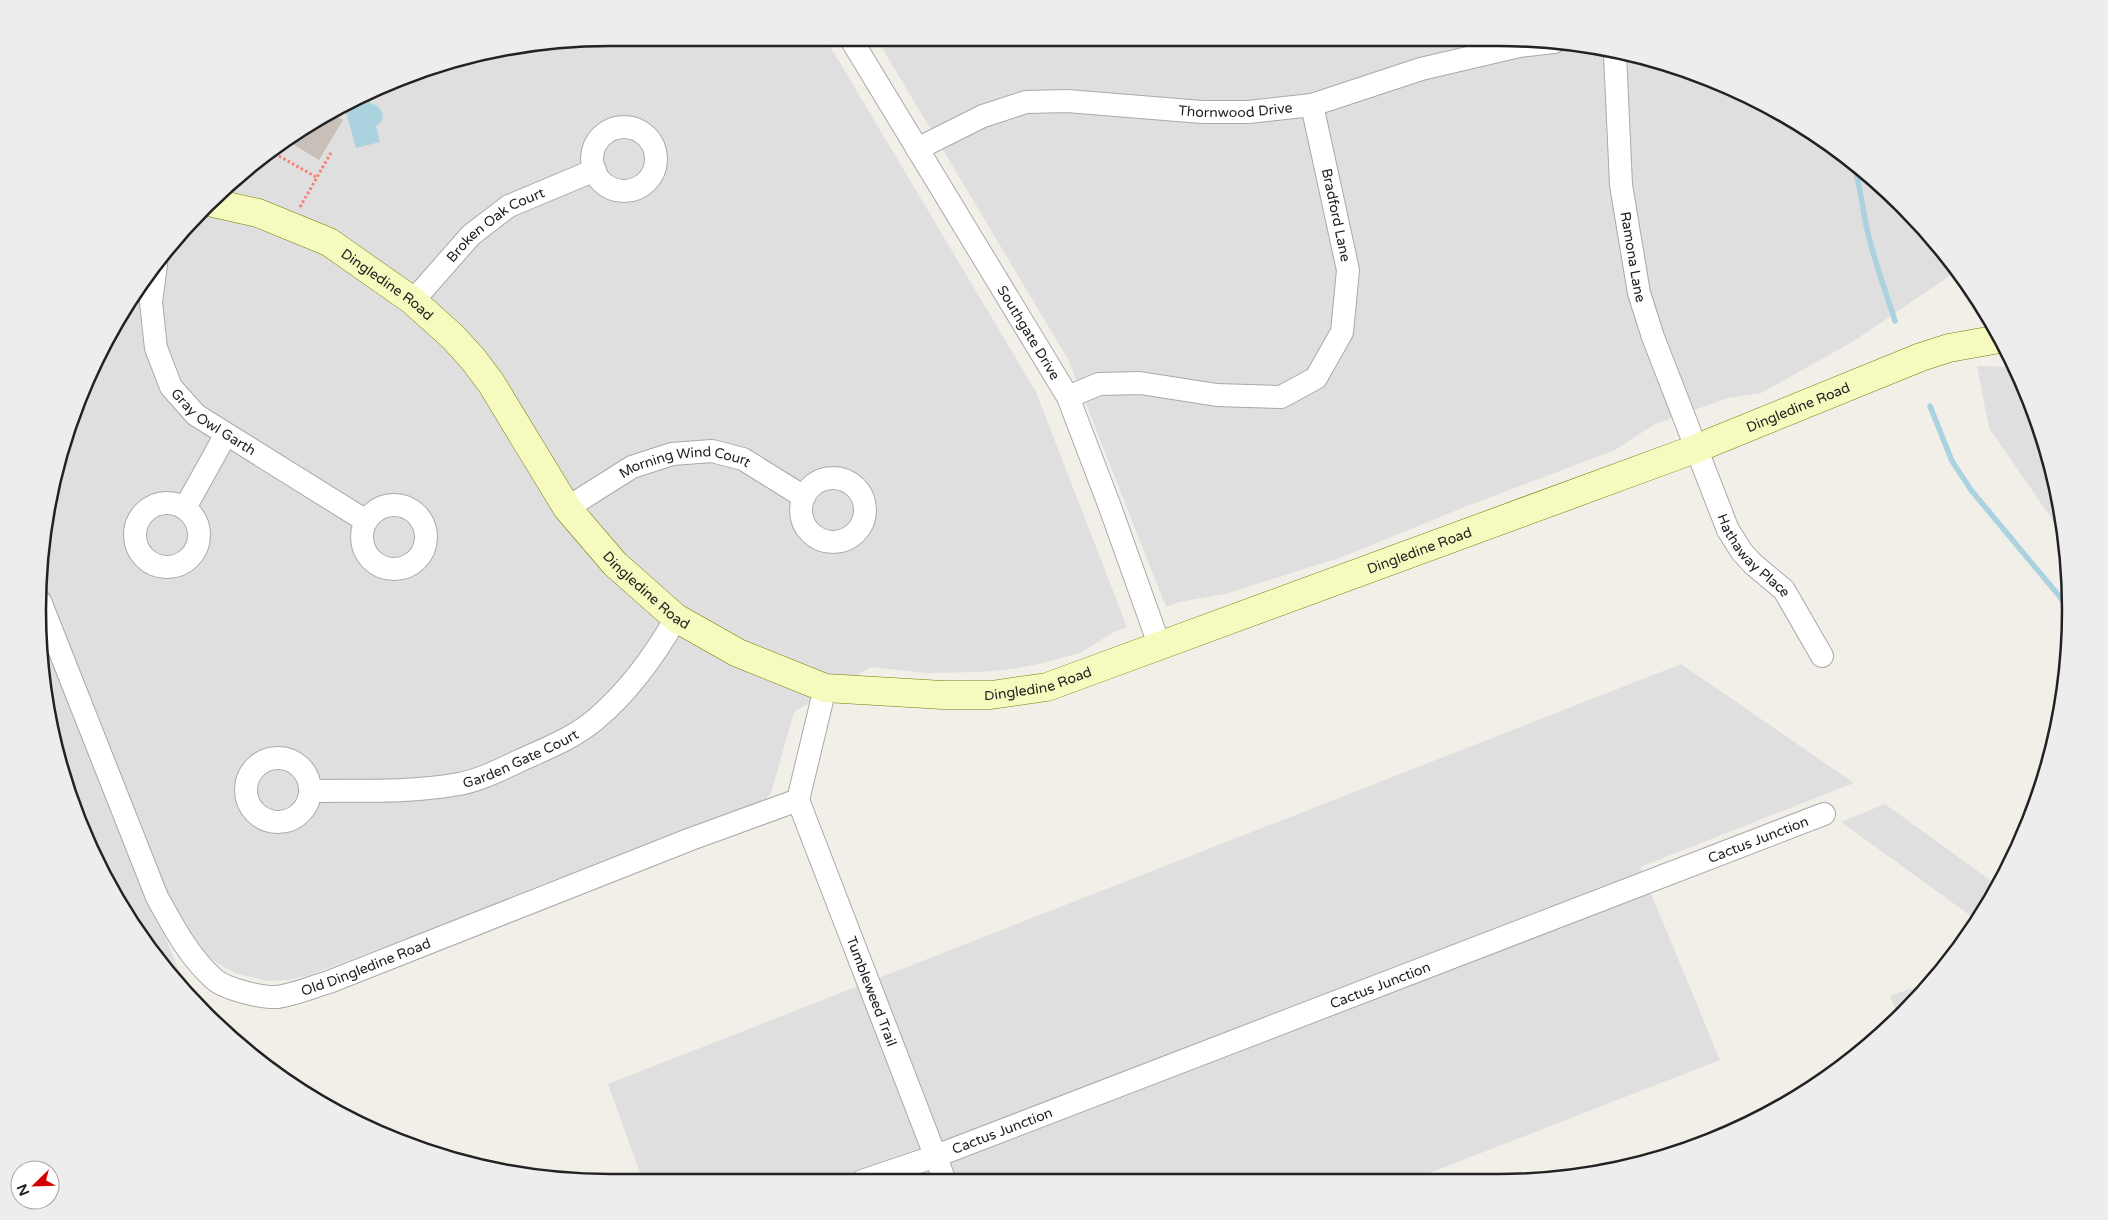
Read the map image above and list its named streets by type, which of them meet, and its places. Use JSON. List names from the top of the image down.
{
  "streets": {
    "street": [
      "Thornwood Drive",
      "Bradford Lane",
      "Broken Oak Court",
      "Ramona Lane",
      "Dingledine Road",
      "Southgate Drive",
      "Gray Owl Garth",
      "Morning Wind Court",
      "Hathaway Place",
      "Garden Gate Court",
      "Cactus Junction",
      "Old Dingledine Road",
      "Tumbleweed Trail"
    ]
  },
  "crossings": [
    ["Thornwood Drive", "Bradford Lane"],
    ["Thornwood Drive", "Southgate Drive"],
    ["Bradford Lane", "Southgate Drive"],
    ["Broken Oak Court", "Dingledine Road"],
    ["Ramona Lane", "Dingledine Road"],
    ["Ramona Lane", "Hathaway Place"],
    ["Dingledine Road", "Southgate Drive"],
    ["Dingledine Road", "Morning Wind Court"],
    ["Dingledine Road", "Hathaway Place"],
    ["Dingledine Road", "Garden Gate Court"],
    ["Cactus Junction", "Tumbleweed Trail"],
    ["Old Dingledine Road", "Tumbleweed Trail"]
  ],
  "north": "bottom left"
}
